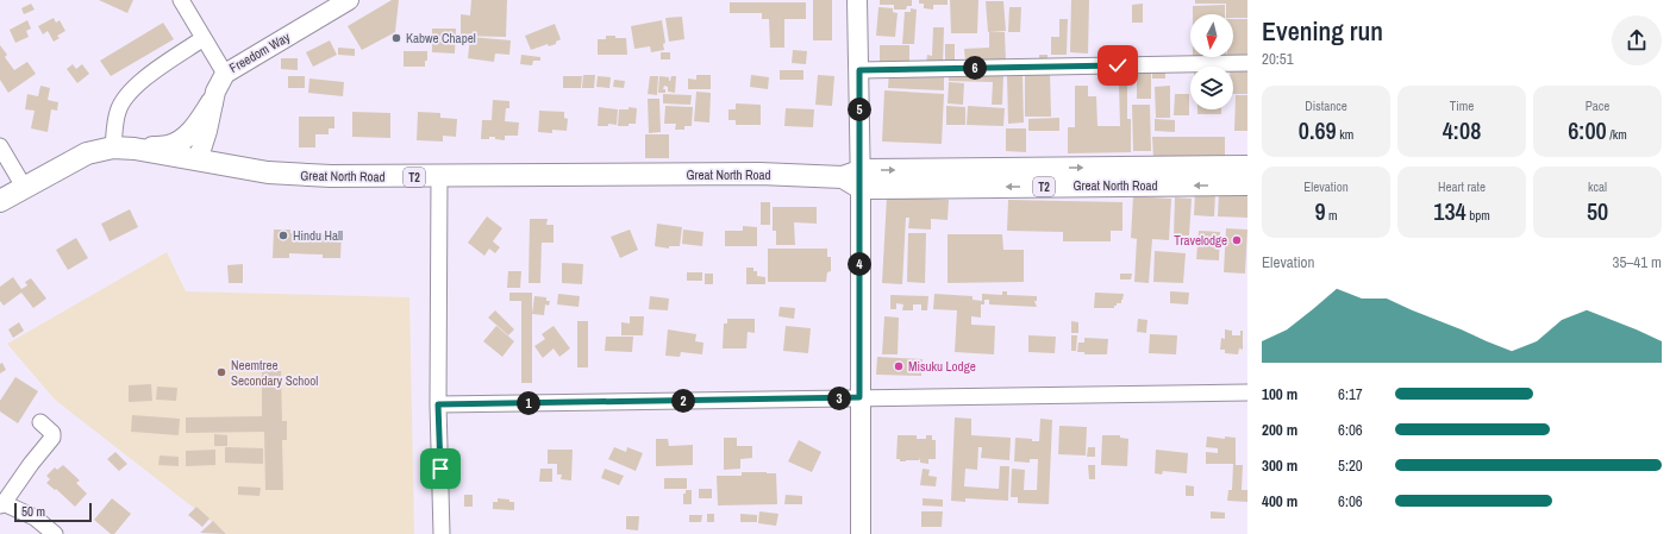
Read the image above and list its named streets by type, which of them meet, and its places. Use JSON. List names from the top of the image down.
{
  "streets": {
    "highway": ["Great North Road", "T2"],
    "main road": ["Freedom Way"]
  },
  "crossings": [
    ["Freedom Way", "Great North Road"]
  ],
  "places": [
    "Kabwe Chapel",
    "Hindu Hall",
    "Travelodge",
    "Misuku Lodge",
    "Neemtree Secondary School"
  ],
  "scale_bar": "50 m",
  "north": "bottom",
  "page": {
    "heading": ["Evening run", "20:51"],
    "pins": [
      "6",
      "5",
      "4",
      "3",
      "2",
      "1"
    ],
    "stats": [
      ["Distance", "0.69 km"],
      ["Time", "4:08"],
      ["Pace", "6:00 /km"],
      ["Elevation", "9 m"],
      ["Heart rate", "134 bpm"],
      ["kcal", "50"]
    ],
    "chart": ["Elevation", "35–41 m"],
    "list": [
      {
        "name": "100 m",
        "note": "6:17"
      },
      {
        "name": "200 m",
        "note": "6:06"
      },
      {
        "name": "300 m",
        "note": "5:20"
      },
      {
        "name": "400 m",
        "note": "6:06"
      }
    ],
    "scale": "50 m"
  }
}
